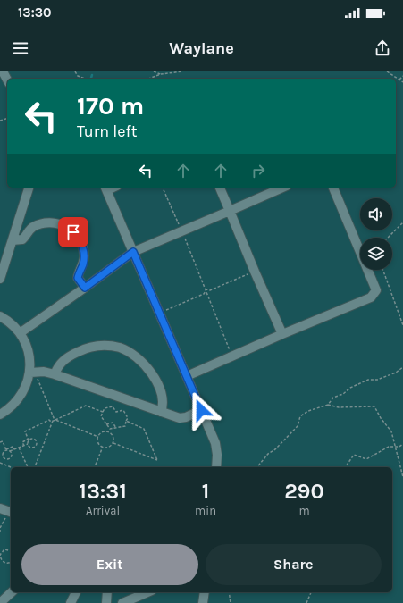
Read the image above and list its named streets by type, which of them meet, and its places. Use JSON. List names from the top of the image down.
{
  "page": {
    "status": "13:30",
    "header": "Waylane",
    "turn": ["170 m", "Turn left"],
    "eta": [
      "13:31",
      "Arrival",
      "1",
      "min",
      "290",
      "m"
    ],
    "buttons": ["Exit", "Share"]
  }
}
